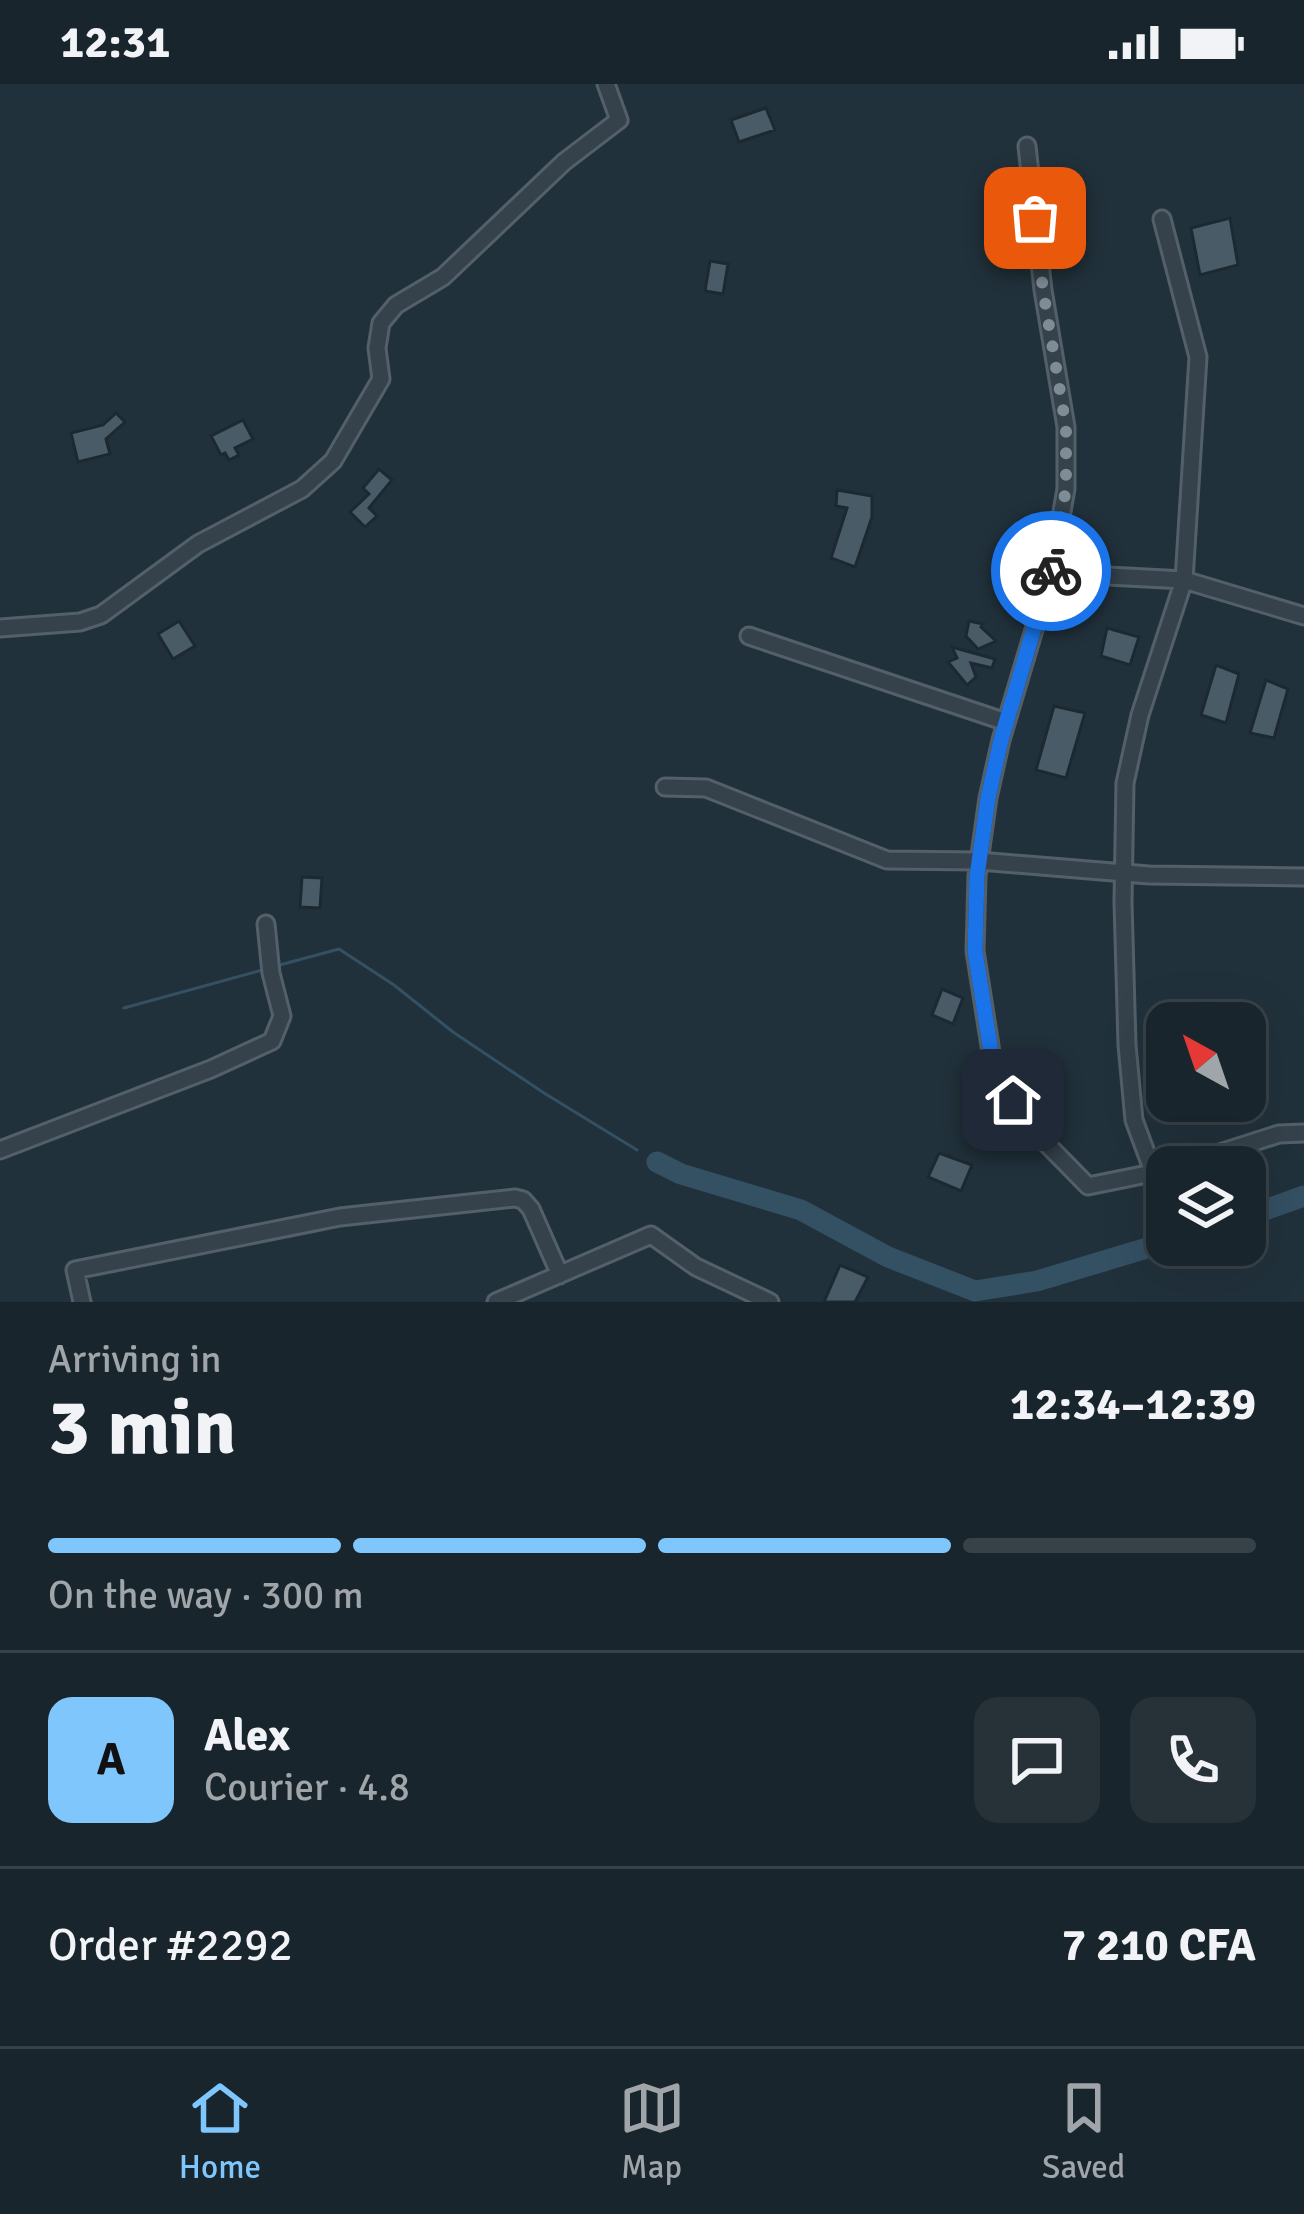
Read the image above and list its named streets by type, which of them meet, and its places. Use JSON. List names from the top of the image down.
{
  "north": "top left",
  "page": {
    "status": "12:31",
    "heading": ["3 min", "Arriving in", "12:34–12:39"],
    "panel": [
      "Alex",
      "Courier · 4.8",
      "Order #2292",
      "7 210 CFA"
    ],
    "bar": "On the way · 300 m",
    "round": "A",
    "tabs": ["Home", "Map", "Saved"]
  }
}
